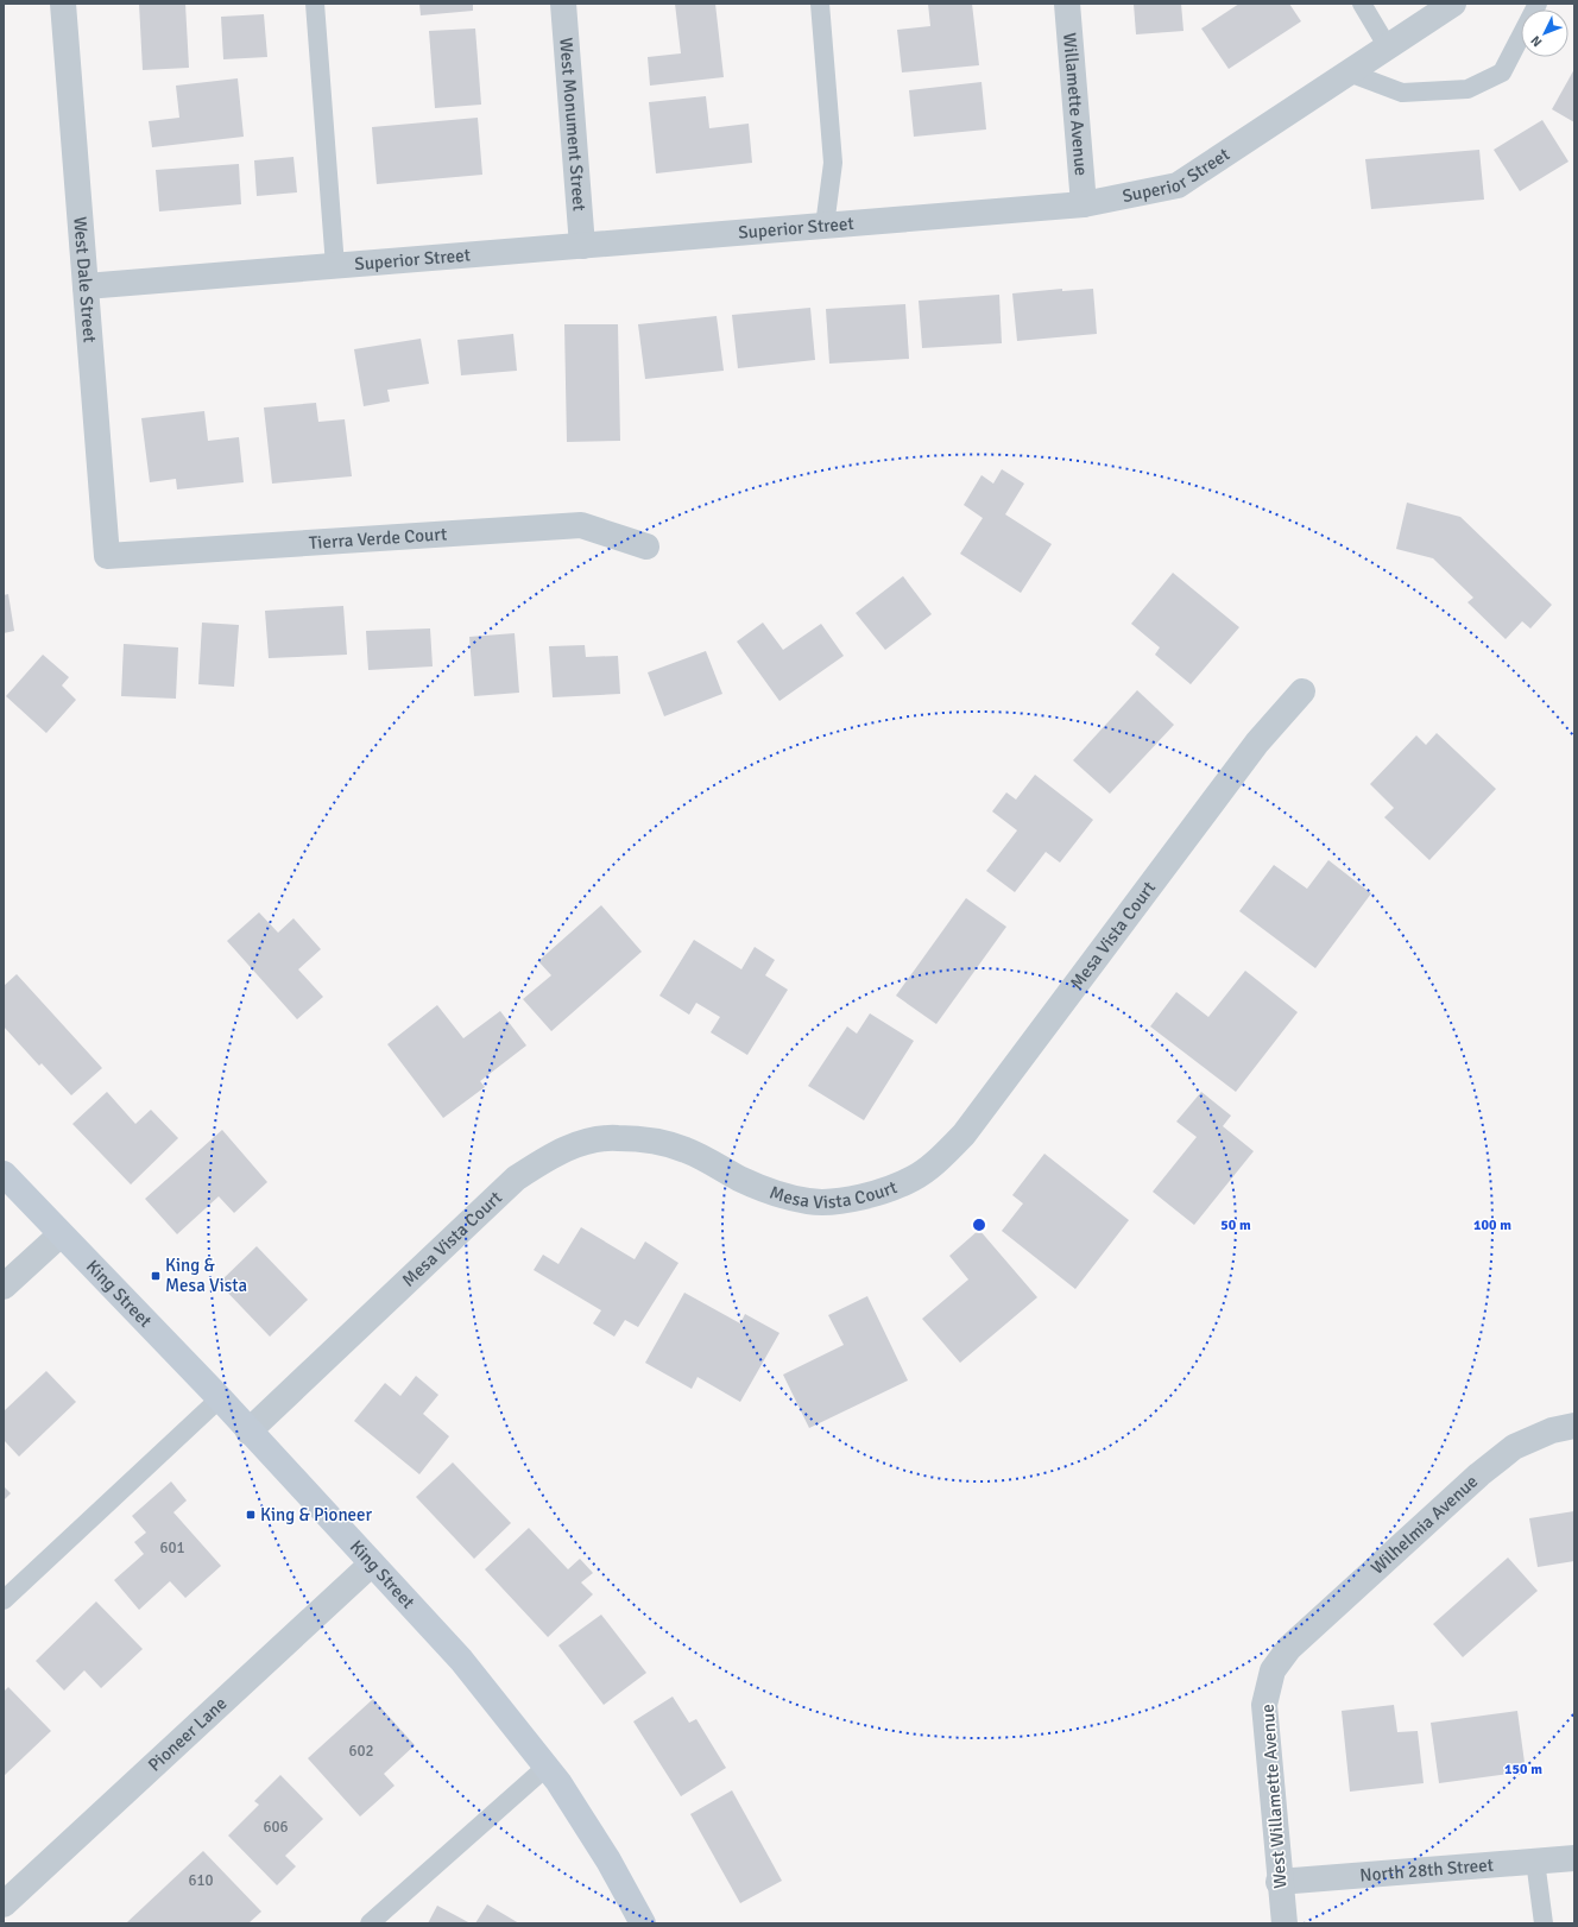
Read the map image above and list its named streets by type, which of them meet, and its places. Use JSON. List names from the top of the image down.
{
  "streets": {
    "street": [
      "Willamette Avenue",
      "West Monument Street",
      "Superior Street",
      "West Dale Street",
      "Tierra Verde Court",
      "Mesa Vista Court",
      "King Street",
      "Wilhelmia Avenue",
      "Pioneer Lane",
      "West Willamette Avenue",
      "North 28th Street"
    ]
  },
  "crossings": [
    ["Willamette Avenue", "Superior Street"],
    ["West Monument Street", "Superior Street"],
    ["Superior Street", "West Dale Street"],
    ["West Dale Street", "Tierra Verde Court"],
    ["Mesa Vista Court", "King Street"],
    ["King Street", "Pioneer Lane"],
    ["Wilhelmia Avenue", "West Willamette Avenue"],
    ["West Willamette Avenue", "North 28th Street"]
  ],
  "places": {
    "transit": ["King & Mesa Vista", "King & Pioneer"]
  },
  "house_numbers": [
    "601",
    "602",
    "606",
    "610"
  ],
  "north": "bottom left",
  "rings": ["50 m", "100 m", "150 m"]
}
